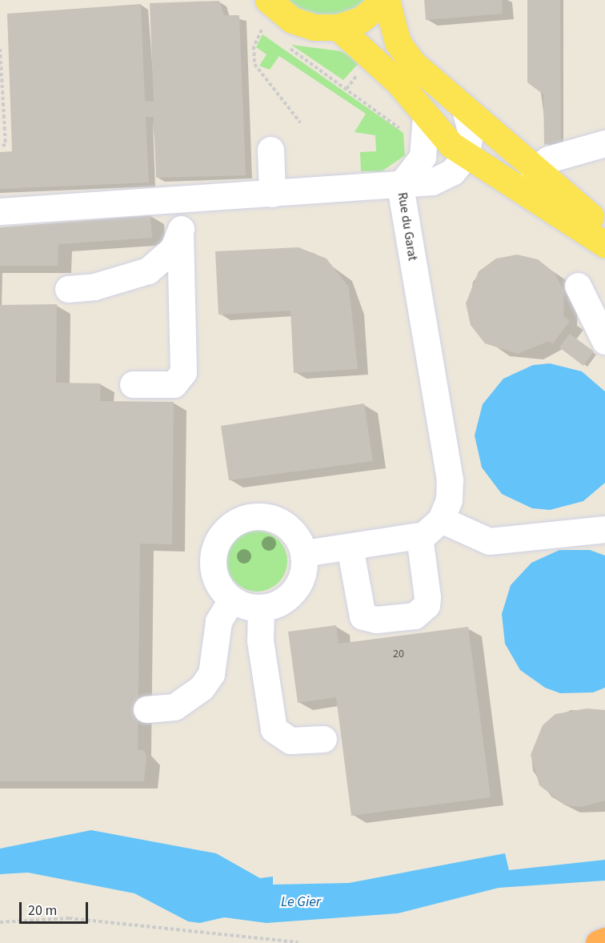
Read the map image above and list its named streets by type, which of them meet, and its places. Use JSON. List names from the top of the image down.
{
  "streets": {
    "street": ["Rue du Garat"]
  },
  "water": ["Le Gier"],
  "house_numbers": ["20"],
  "scale_bar": "20 m"
}
